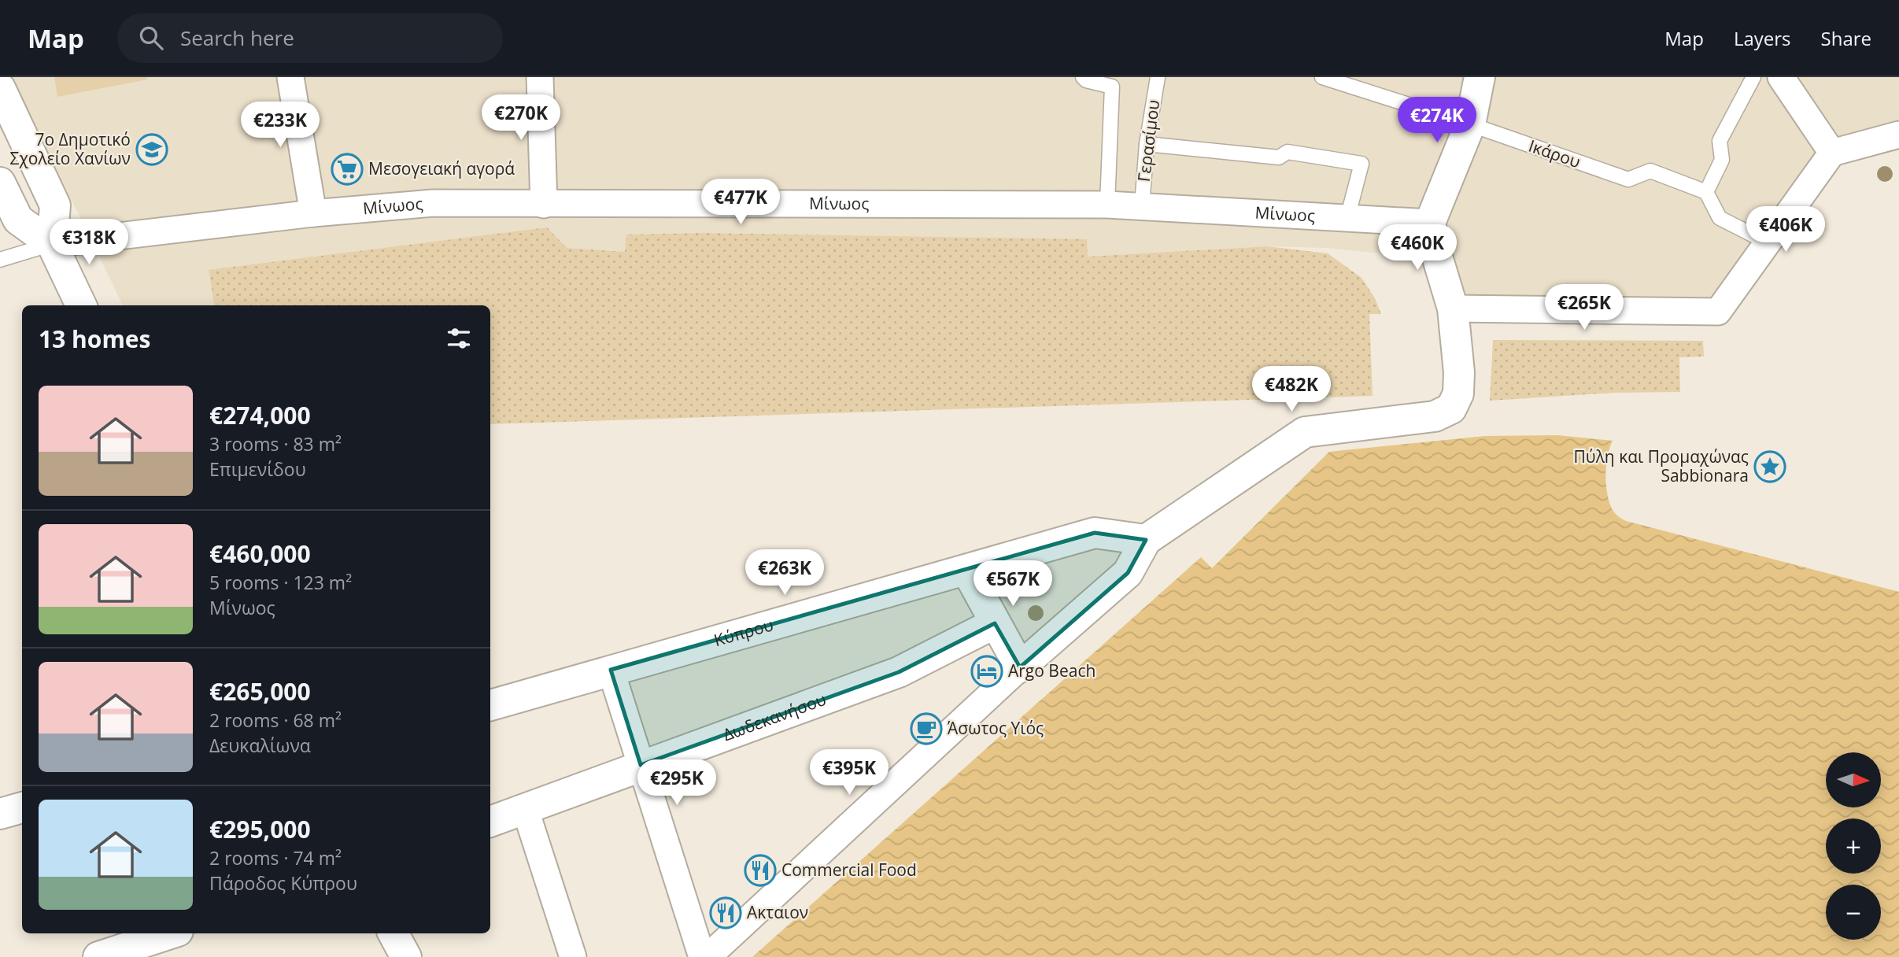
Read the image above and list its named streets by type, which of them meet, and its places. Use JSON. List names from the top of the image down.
{
  "streets": {
    "street": ["Μίνωος", "Κύπρου", "Δωδεκανήσου"],
    "lane": ["Γερασίμου", "Ικάρου"]
  },
  "crossings": [
    ["Γερασίμου", "Μίνωος"]
  ],
  "places": {
    "school or university": ["7ο Δημοτικό Σχολείο Χανίων"],
    "supermarket": ["Μεσογειακή αγορά"],
    "place": ["Πύλη και Προμαχώνας Sabbionara"],
    "hotel": ["Argo Beach"],
    "cafe": ["Άσωτος Υιός"],
    "restaurant": ["Commercial Food", "Ακταιον"]
  },
  "north": "right",
  "page": {
    "header": "Map",
    "search": "Search here",
    "nav": ["Map", "Layers", "Share"],
    "price": [
      "€270K",
      "€274K",
      "€233K",
      "€477K",
      "€406K",
      "€318K",
      "€460K",
      "€265K",
      "€482K",
      "€263K",
      "€567K",
      "€395K",
      "€295K"
    ],
    "heading": "13 homes",
    "list": [
      {
        "name": "€274,000",
        "note": "3 rooms · 83 m² · Επιμενίδου"
      },
      {
        "name": "€460,000",
        "note": "5 rooms · 123 m² · Μίνωος"
      },
      {
        "name": "€265,000",
        "note": "2 rooms · 68 m² · Δευκαλίωνα"
      },
      {
        "name": "€295,000",
        "note": "2 rooms · 74 m² · Πάροδος Κύπρου"
      }
    ],
    "map_buttons": ["+", "−"]
  }
}
